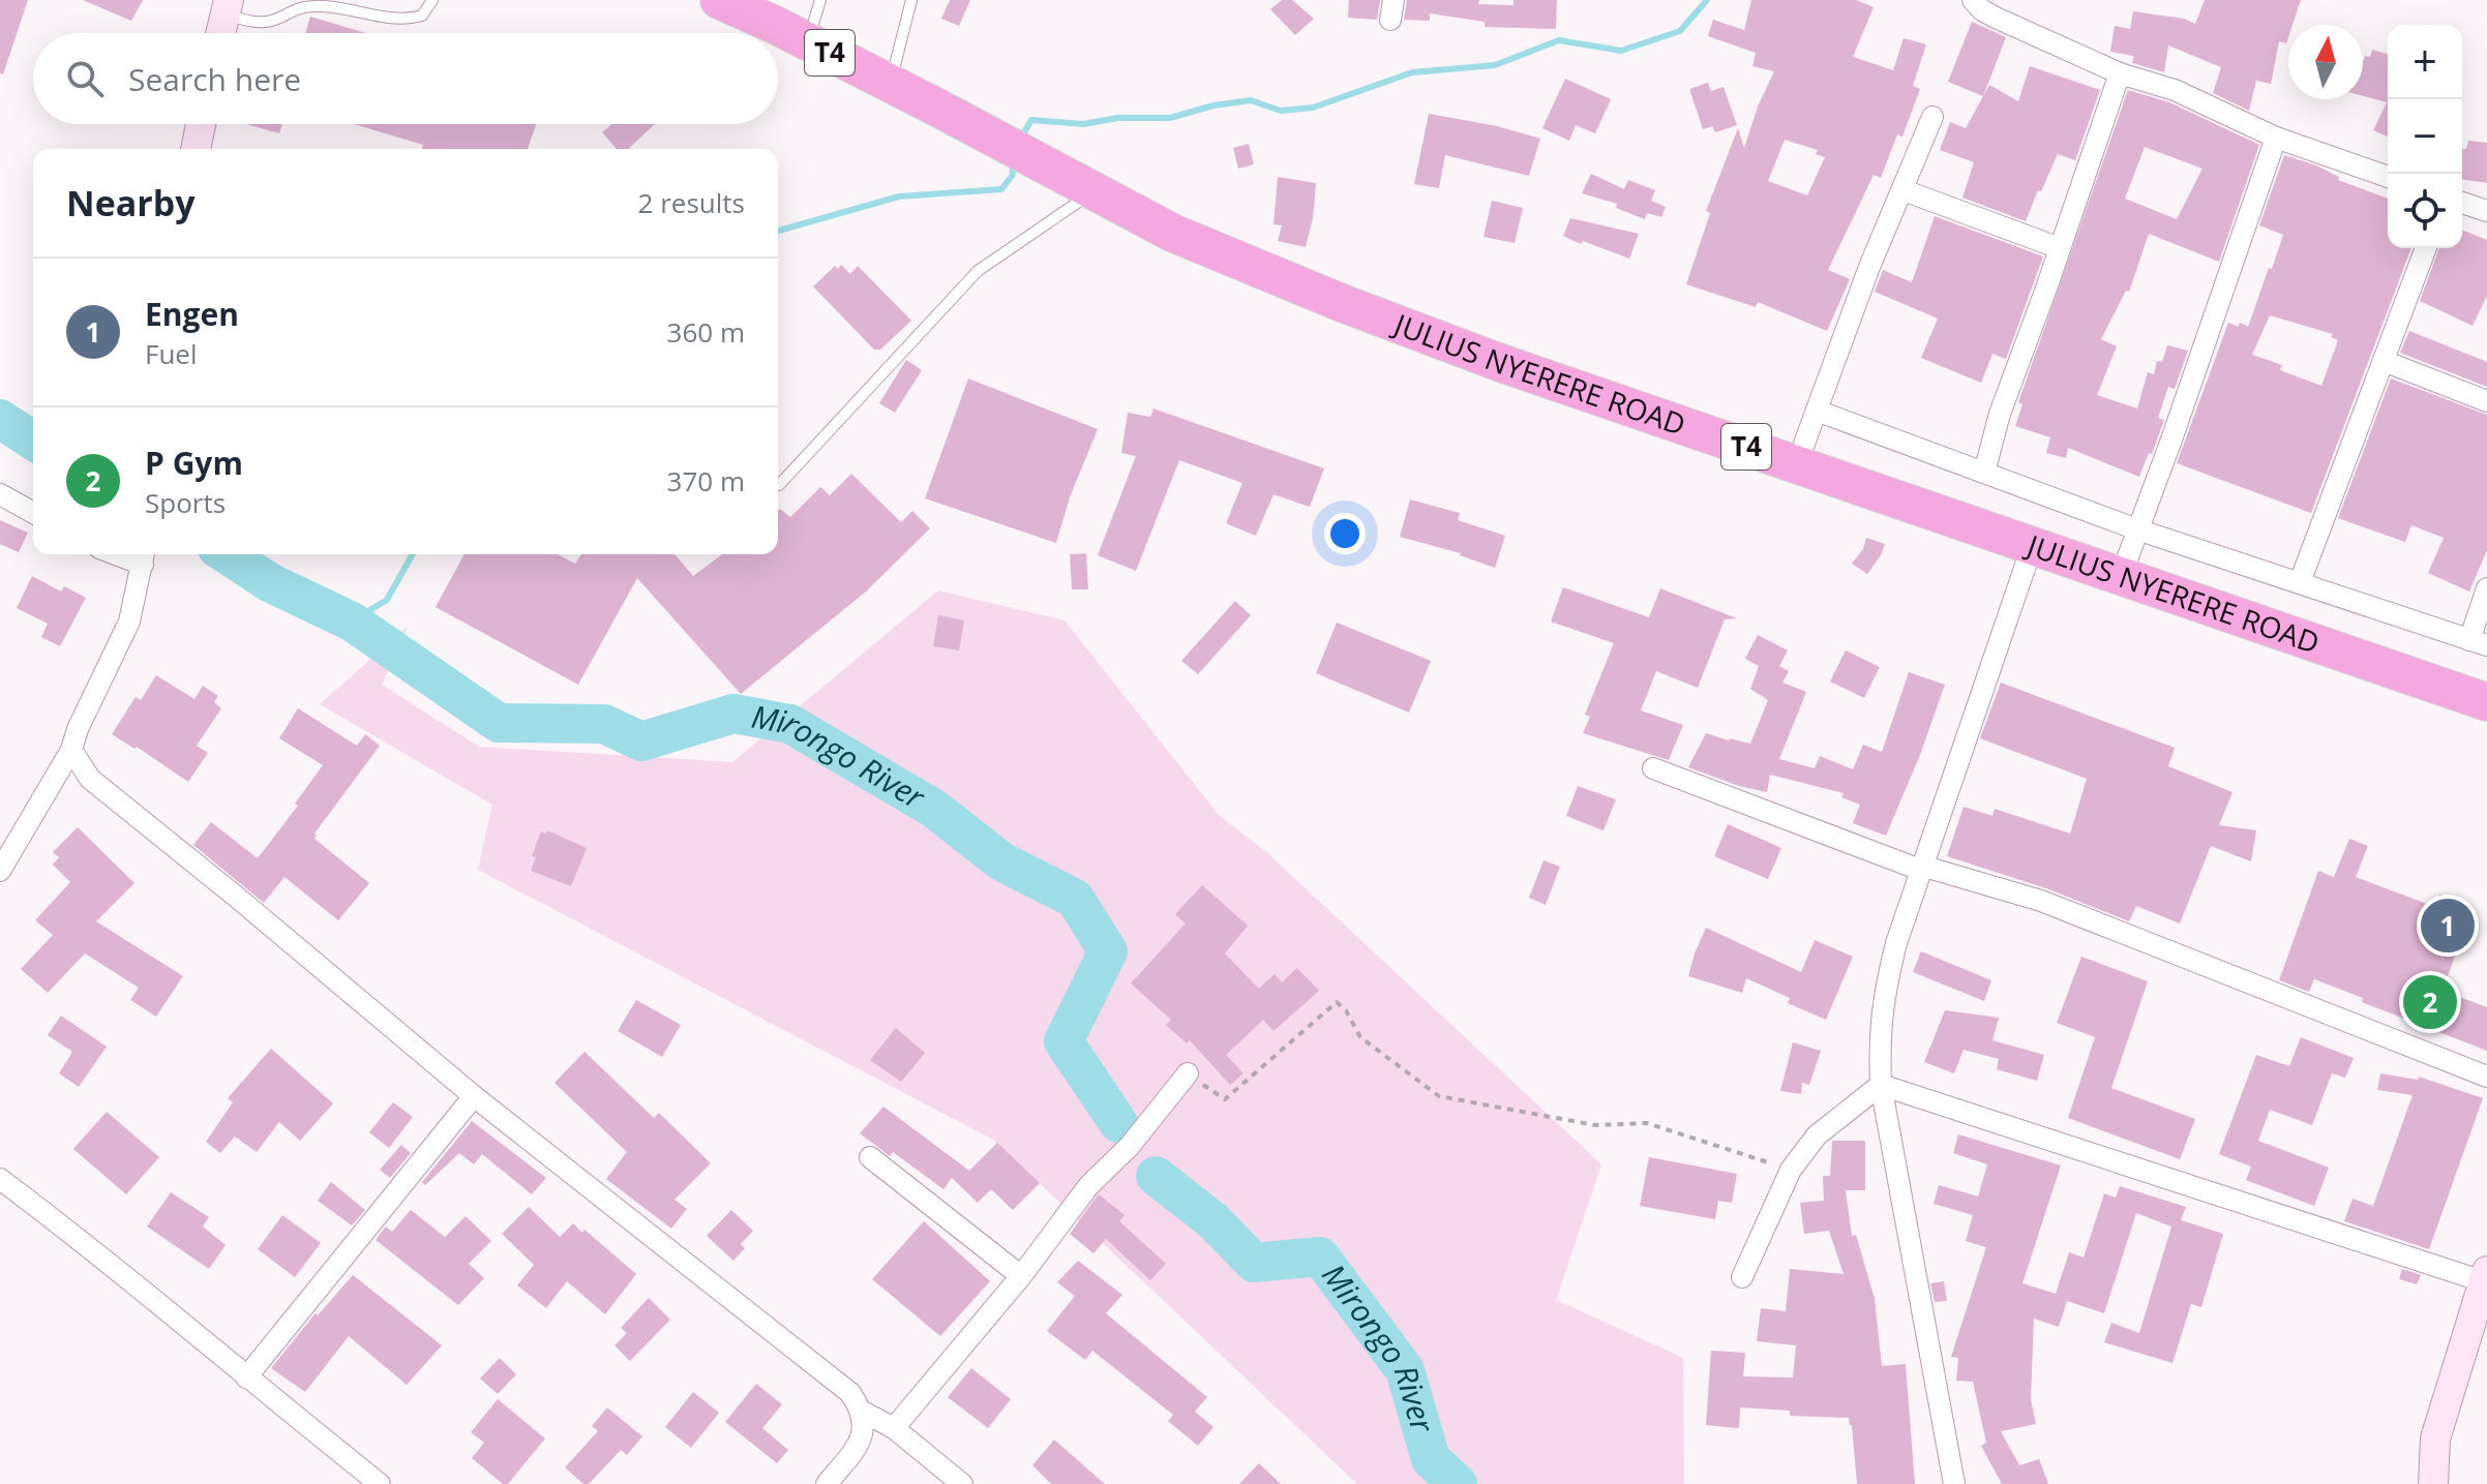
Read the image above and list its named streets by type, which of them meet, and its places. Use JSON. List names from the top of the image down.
{
  "streets": {
    "highway": ["T4", "JULIUS NYERERE ROAD"]
  },
  "water": ["Mirongo River"],
  "north": "top",
  "page": {
    "map_buttons": ["+", "−"],
    "search": "Search here",
    "heading": ["Nearby", "2 results"],
    "list": [
      {
        "mark": "1",
        "name": "Engen",
        "note": "Fuel",
        "value": "360 m"
      },
      {
        "mark": "2",
        "name": "P Gym",
        "note": "Sports",
        "value": "370 m"
      }
    ],
    "pins": ["1", "2"]
  }
}
